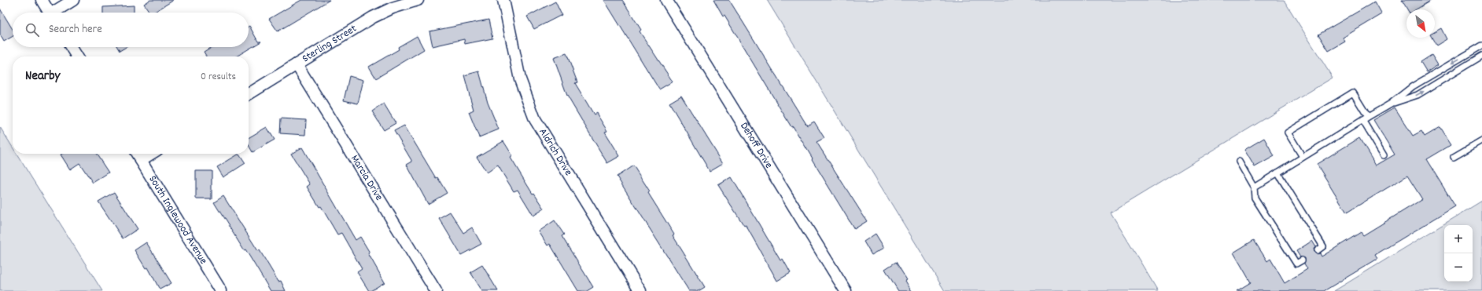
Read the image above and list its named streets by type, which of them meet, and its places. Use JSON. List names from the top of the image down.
{
  "streets": {
    "street": [
      "Sterling Street",
      "Dehoff Drive",
      "Aldrich Drive",
      "Marcia Drive",
      "South Inglewood Avenue"
    ]
  },
  "crossings": [
    ["Sterling Street", "Marcia Drive"]
  ],
  "north": "bottom right",
  "page": {
    "search": "Search here",
    "heading": ["Nearby", "0 results"],
    "map_buttons": ["+", "−"]
  }
}
